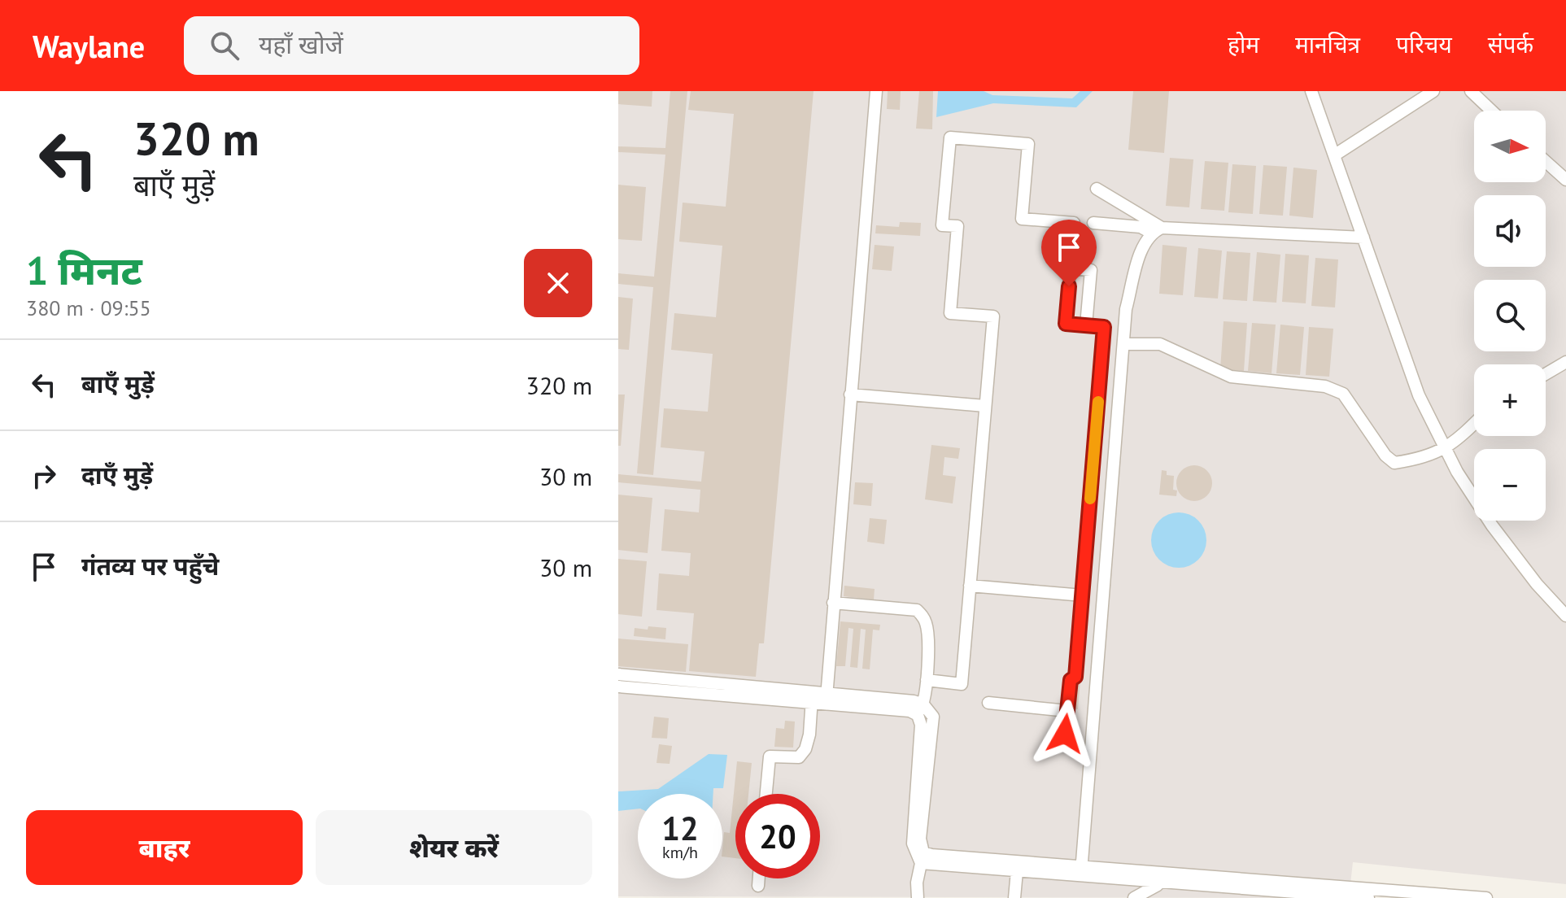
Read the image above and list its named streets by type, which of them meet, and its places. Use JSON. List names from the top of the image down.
{
  "north": "right",
  "page": {
    "header": "Waylane",
    "search": "यहाँ खोजें",
    "nav": [
      "होम",
      "मानचित्र",
      "परिचय",
      "संपर्क"
    ],
    "turn": ["320 m", "बाएँ मुड़ें"],
    "map_buttons": ["+", "−"],
    "heading": ["1 मिनट", "380 m · 09:55"],
    "list": [
      {
        "name": "बाएँ मुड़ें",
        "value": "320 m"
      },
      {
        "name": "दाएँ मुड़ें",
        "value": "30 m"
      },
      {
        "name": "गंतव्य पर पहुँचे",
        "value": "30 m"
      }
    ],
    "speed": "12 km/h",
    "limit": "20",
    "buttons": ["बाहर", "शेयर करें"]
  }
}
